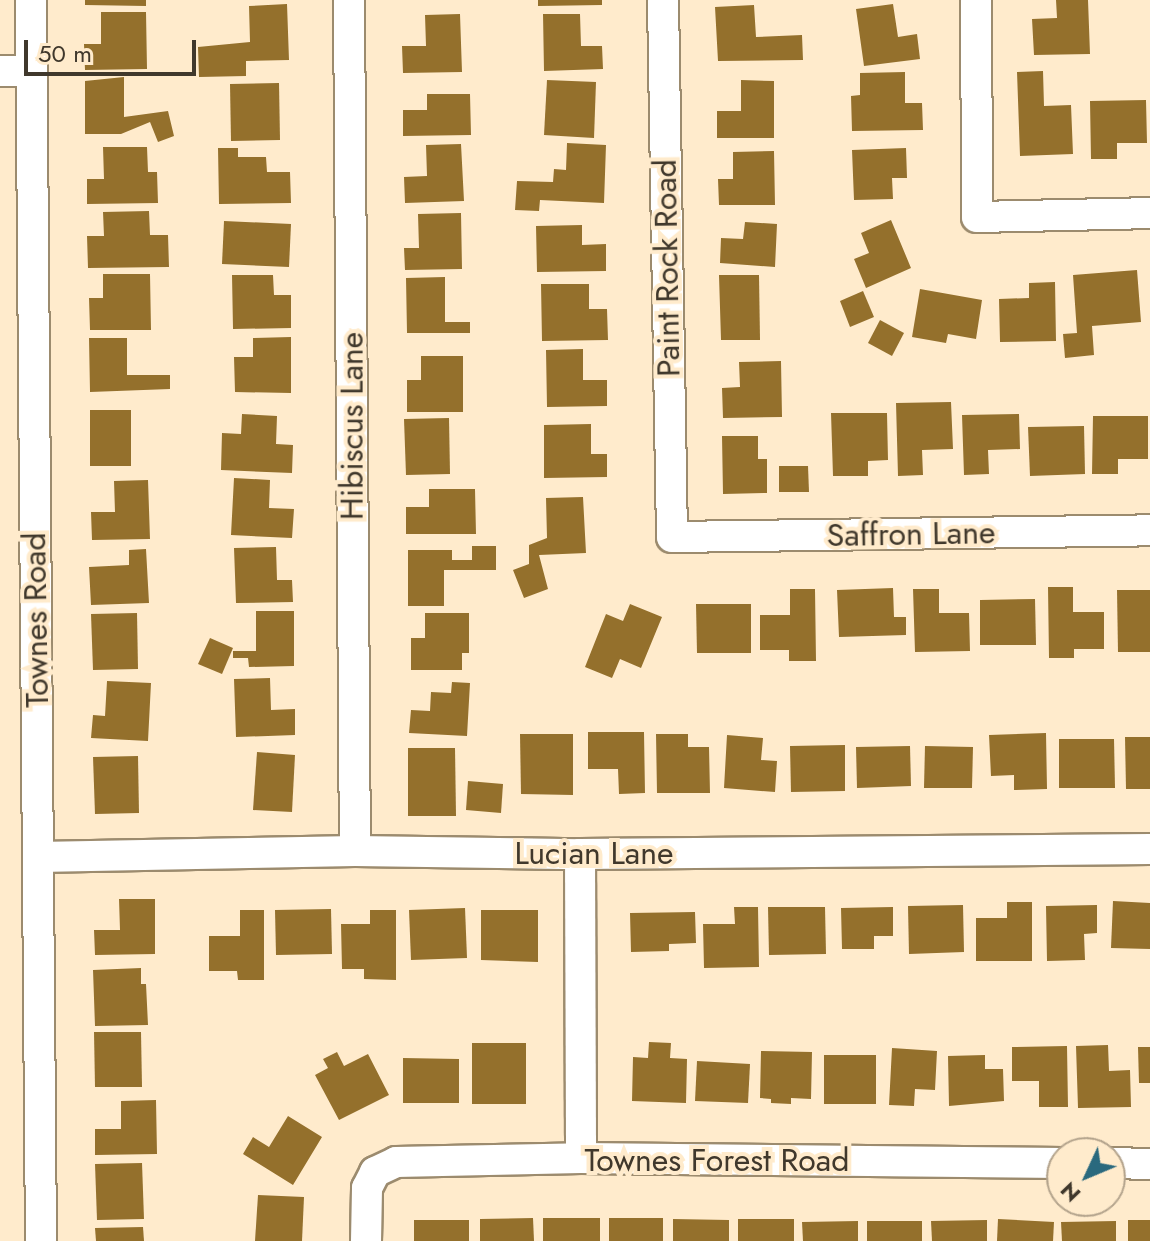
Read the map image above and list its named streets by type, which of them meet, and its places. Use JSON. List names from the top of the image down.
{
  "streets": {
    "street": [
      "Paint Rock Road",
      "Hibiscus Lane",
      "Saffron Lane",
      "Townes Road",
      "Lucian Lane",
      "Townes Forest Road"
    ]
  },
  "crossings": [
    ["Paint Rock Road", "Saffron Lane"],
    ["Hibiscus Lane", "Lucian Lane"],
    ["Townes Road", "Lucian Lane"]
  ],
  "scale_bar": "50 m",
  "north": "bottom left"
}
